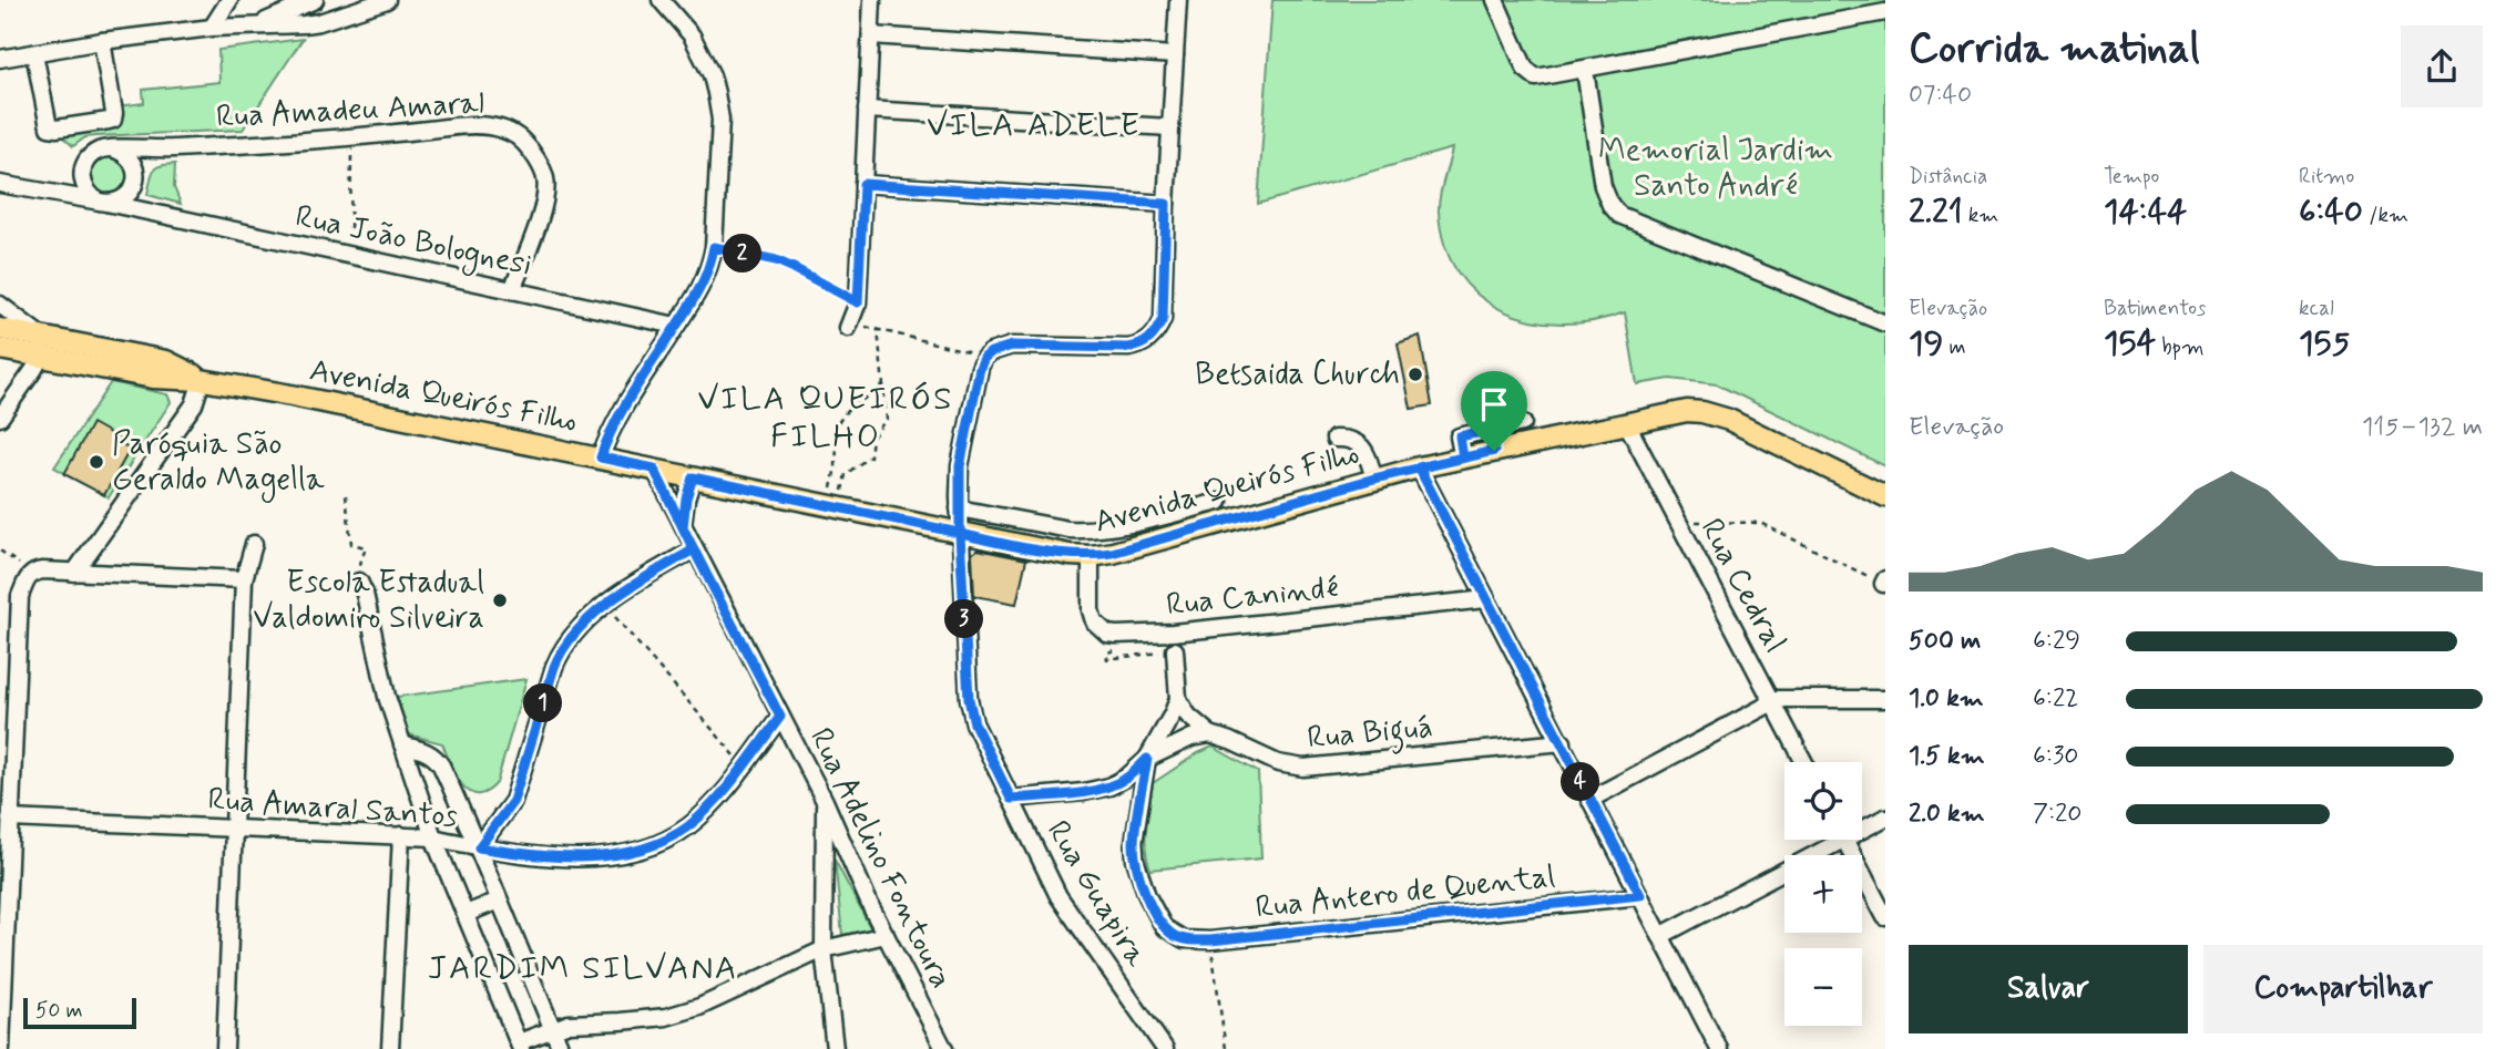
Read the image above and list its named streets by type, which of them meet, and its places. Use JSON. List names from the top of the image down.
{
  "streets": {
    "main road": ["Avenida Queirós Filho"],
    "street": [
      "Rua Amadeu Amaral",
      "Rua João Bolognesi",
      "Rua Cedral",
      "Rua Canindé",
      "Rua Biguá",
      "Rua Amaral Santos",
      "Rua Adelino Fontoura",
      "Rua Antero de Quental",
      "Rua Guapira"
    ]
  },
  "crossings": [
    ["Rua Amadeu Amaral", "Rua João Bolognesi"],
    ["Avenida Queirós Filho", "Rua Cedral"],
    ["Avenida Queirós Filho", "Rua Adelino Fontoura"],
    ["Avenida Queirós Filho", "Rua Guapira"],
    ["Rua Amaral Santos", "Rua Adelino Fontoura"]
  ],
  "districts": ["VILA ADELE", "VILA QUEIRÓS FILHO", "JARDIM SILVANA"],
  "parks": ["Memorial Jardim Santo André"],
  "places": ["Betsaida Church", "Paróquia São Geraldo Magella", "Escola Estadual Valdomiro Silveira"],
  "scale_bar": "50 m",
  "page": {
    "heading": ["Corrida matinal", "07:40"],
    "stats": [
      ["Distância", "2.21 km"],
      ["Tempo", "14:44"],
      ["Ritmo", "6:40 /km"],
      ["Elevação", "19 m"],
      ["Batimentos", "154 bpm"],
      ["kcal", "155"]
    ],
    "pins": [
      "2",
      "3",
      "1",
      "4"
    ],
    "chart": ["Elevação", "115–132 m"],
    "list": [
      {
        "name": "500 m",
        "note": "6:29"
      },
      {
        "name": "1.0 km",
        "note": "6:22"
      },
      {
        "name": "1.5 km",
        "note": "6:30"
      },
      {
        "name": "2.0 km",
        "note": "7:20"
      }
    ],
    "map_buttons": ["+", "−"],
    "buttons": ["Salvar", "Compartilhar"],
    "scale": "50 m"
  }
}
